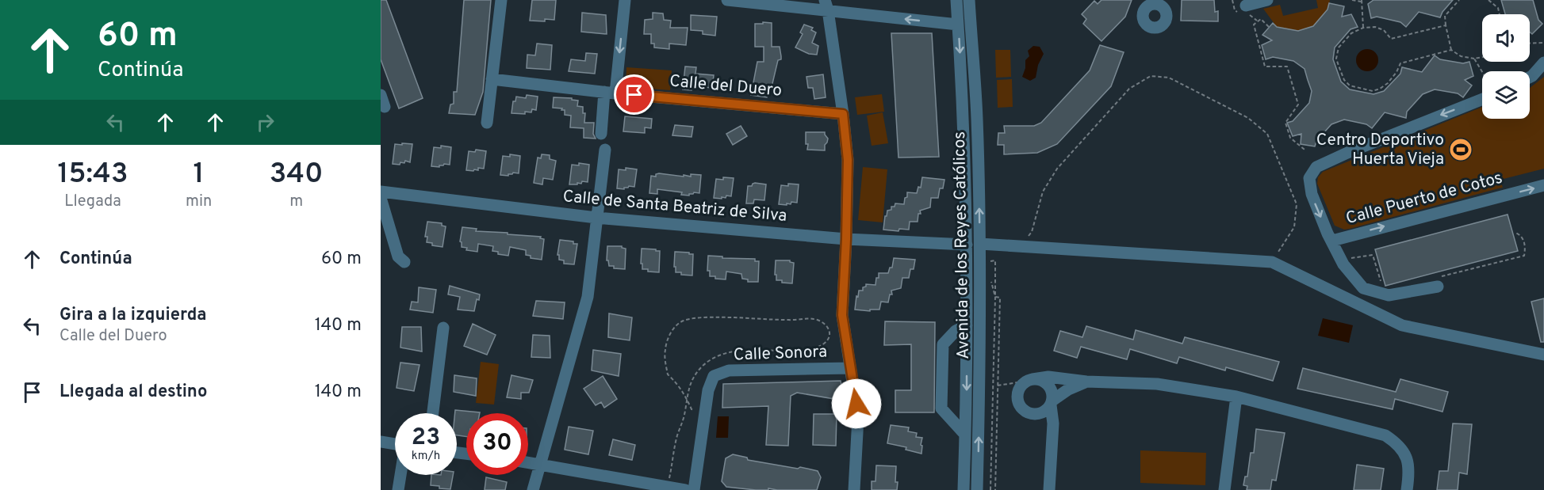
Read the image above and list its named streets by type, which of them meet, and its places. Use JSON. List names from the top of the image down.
{
  "streets": {
    "street": [
      "Calle del Duero",
      "Calle Puerto de Cotos",
      "Calle de Santa Beatriz de Silva",
      "Avenida de los Reyes Católicos",
      "Calle Sonora"
    ]
  },
  "crossings": [
    ["Calle de Santa Beatriz de Silva", "Avenida de los Reyes Católicos"]
  ],
  "one_way": ["Calle Puerto de Cotos"],
  "places": {
    "sports": ["Centro Deportivo Huerta Vieja"]
  },
  "page": {
    "turn": ["60 m", "Continúa"],
    "eta": [
      "15:43",
      "Llegada",
      "1",
      "min",
      "340",
      "m"
    ],
    "list": [
      {
        "name": "Continúa",
        "value": "60 m"
      },
      {
        "name": "Gira a la izquierda",
        "note": "Calle del Duero",
        "value": "140 m"
      },
      {
        "name": "Llegada al destino",
        "value": "140 m"
      }
    ],
    "speed": "23 km/h",
    "limit": "30"
  }
}
